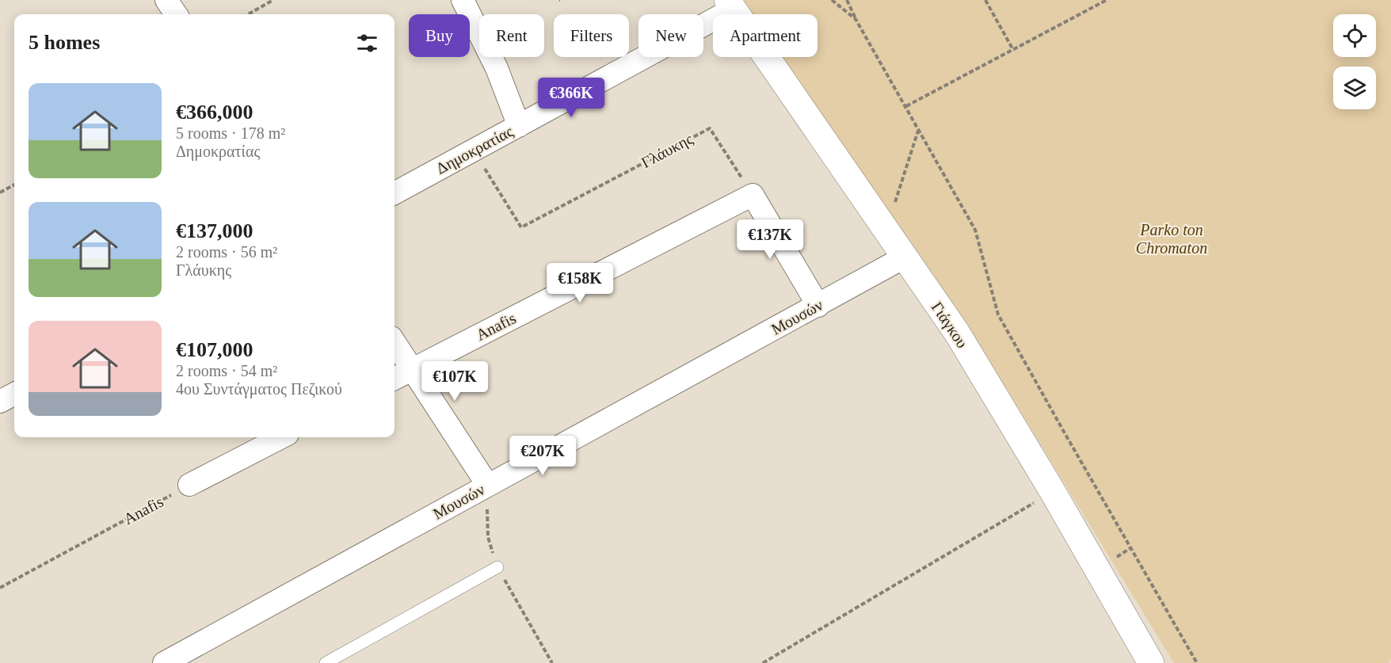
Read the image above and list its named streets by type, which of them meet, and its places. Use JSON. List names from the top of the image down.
{
  "streets": {
    "street": [
      "Δημοκρατίας",
      "Μουσών",
      "Γιάγκου",
      "Anafis"
    ],
    "path": ["Γλάυκης"]
  },
  "crossings": [
    ["Δημοκρατίας", "Γλάυκης"],
    ["Δημοκρατίας", "Γιάγκου"],
    ["Γλάυκης", "Anafis"],
    ["Μουσών", "Γιάγκου"]
  ],
  "parks": ["Parko ton Chromaton"],
  "page": {
    "chip": [
      "Buy",
      "Rent",
      "Filters",
      "New",
      "Apartment"
    ],
    "heading": "5 homes",
    "list": [
      {
        "name": "€366,000",
        "note": "5 rooms · 178 m² · Δημοκρατίας"
      },
      {
        "name": "€137,000",
        "note": "2 rooms · 56 m² · Γλάυκης"
      },
      {
        "name": "€107,000",
        "note": "2 rooms · 54 m² · 4ου Συντάγματος Πεζικού"
      }
    ],
    "price": [
      "€366K",
      "€137K",
      "€158K",
      "€107K",
      "€207K"
    ]
  }
}
